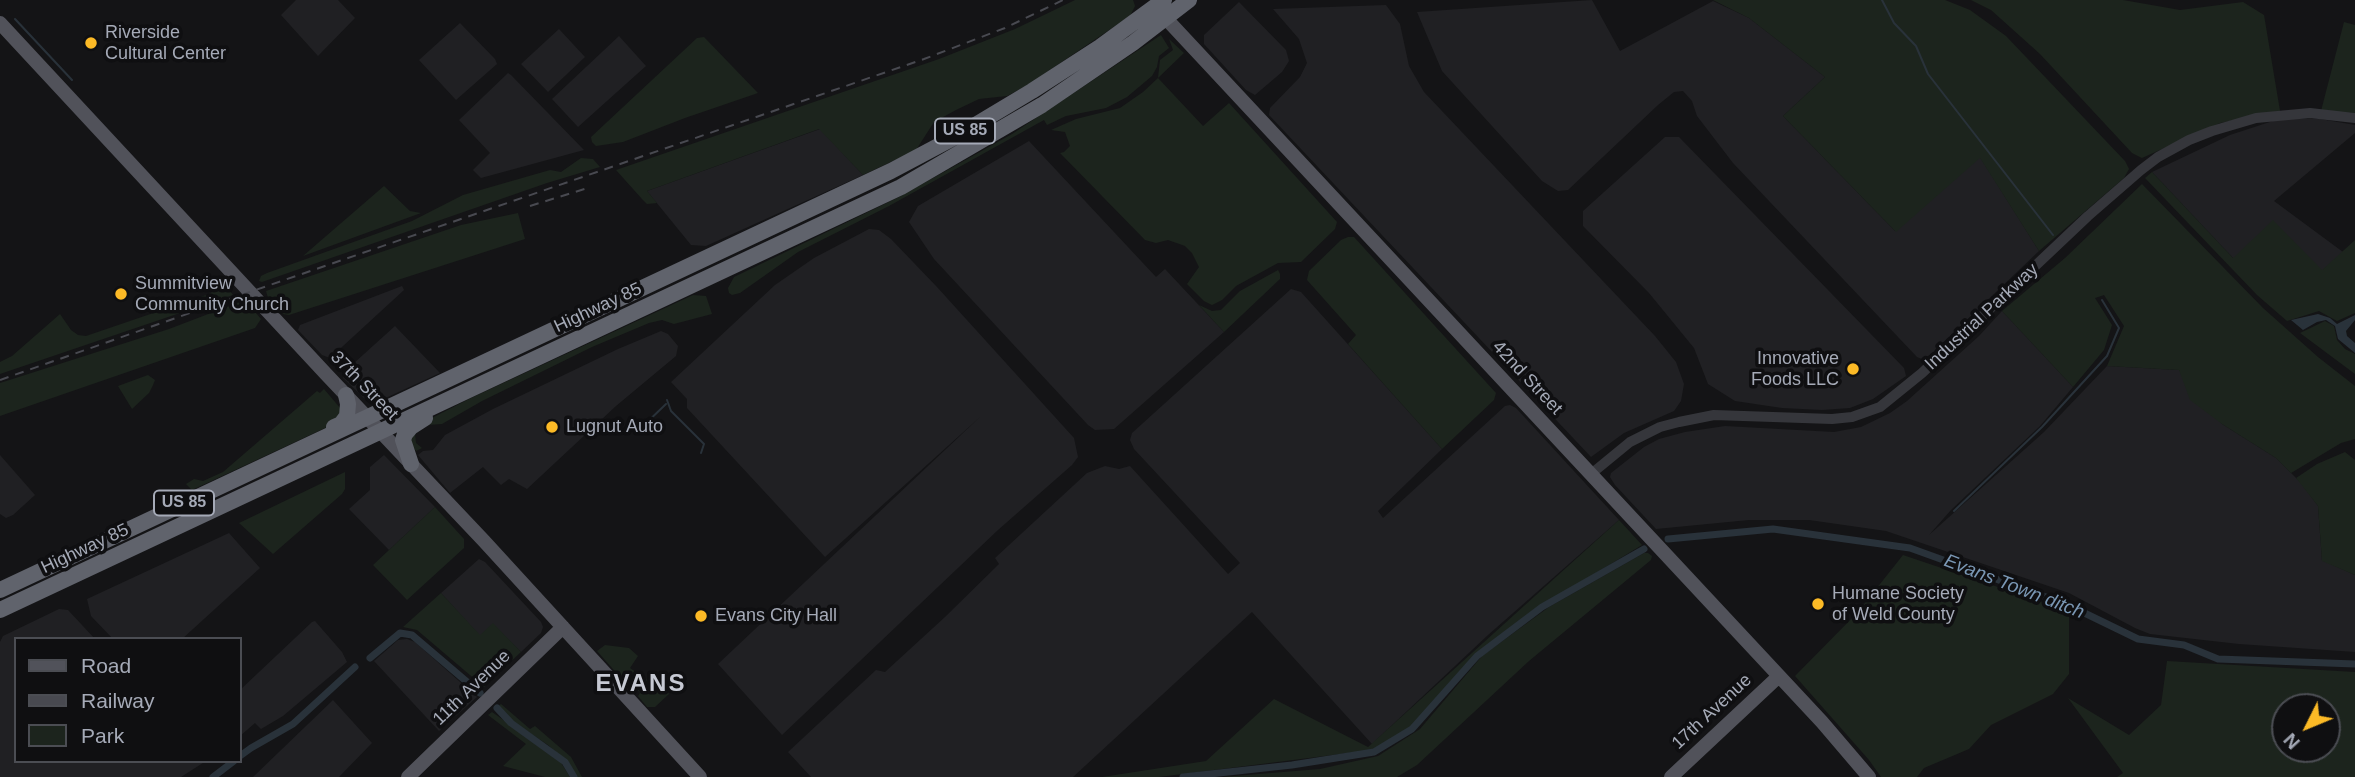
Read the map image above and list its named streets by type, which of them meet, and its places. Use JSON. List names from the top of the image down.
{
  "streets": {
    "highway": ["US 85", "Highway 85"],
    "main road": [
      "42nd Street",
      "37th Street",
      "11th Avenue",
      "17th Avenue"
    ],
    "street": ["Industrial Parkway"]
  },
  "crossings": [
    ["Highway 85", "42nd Street"],
    ["Highway 85", "37th Street"],
    ["Industrial Parkway", "42nd Street"],
    ["42nd Street", "17th Avenue"],
    ["37th Street", "11th Avenue"]
  ],
  "districts": ["EVANS"],
  "water": ["Evans Town ditch"],
  "places": [
    "Riverside Cultural Center",
    "Summitview Community Church",
    "Innovative Foods LLC",
    "Lugnut Auto",
    "Humane Society of Weld County",
    "Evans City Hall"
  ],
  "legend": ["Road", "Railway", "Park"],
  "north": "bottom left"
}
